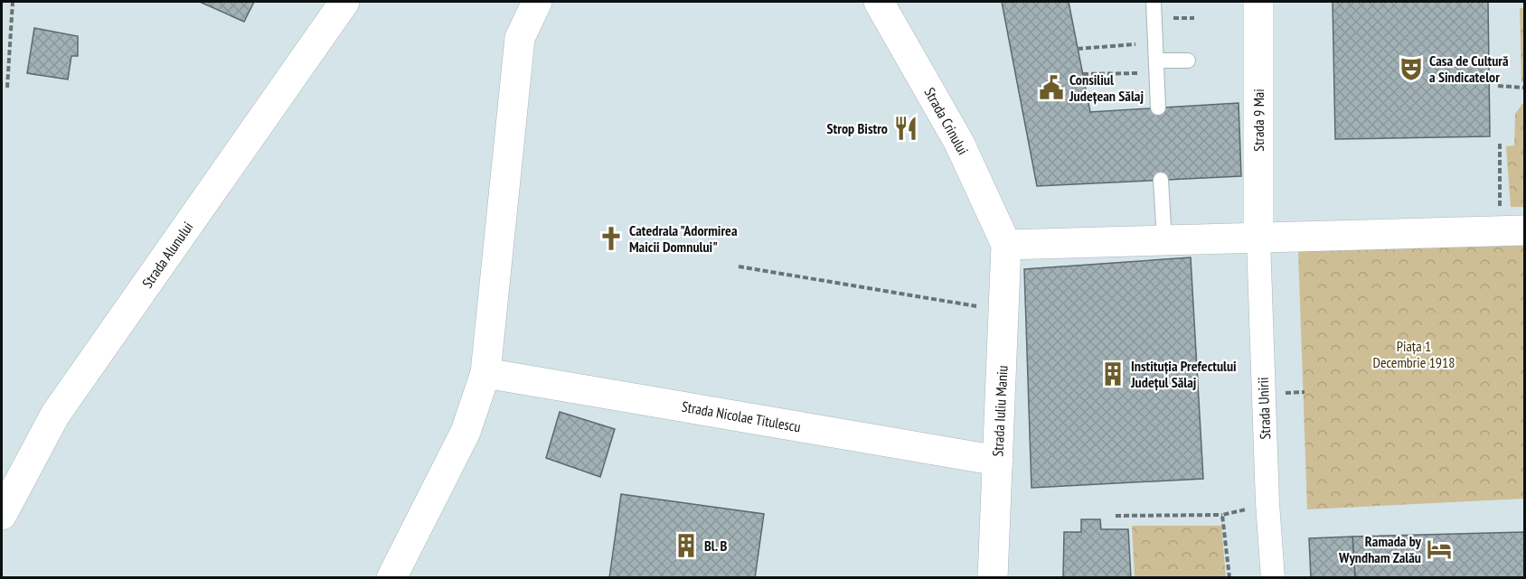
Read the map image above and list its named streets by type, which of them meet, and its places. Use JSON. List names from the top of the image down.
{
  "streets": {
    "street": [
      "Strada 9 Mai",
      "Strada Crinului",
      "Strada Alunului",
      "Strada Unirii",
      "Strada Iuliu Maniu",
      "Strada Nicolae Titulescu"
    ]
  },
  "crossings": [
    ["Strada 9 Mai", "Strada Unirii"],
    ["Strada Crinului", "Strada Iuliu Maniu"],
    ["Strada Iuliu Maniu", "Strada Nicolae Titulescu"]
  ],
  "parks": ["Piața 1 Decembrie 1918"],
  "places": {
    "theatre": ["Casa de Cultură a Sindicatelor"],
    "public building": ["Consiliul Județean Sălaj"],
    "restaurant": ["Strop Bistro"],
    "church": ["Catedrala \"Adormirea Maicii Domnului\""],
    "building": ["Instituția Prefectului Județul Sălaj", "Bl. B"],
    "hotel": ["Ramada by Wyndham Zalău"]
  }
}
